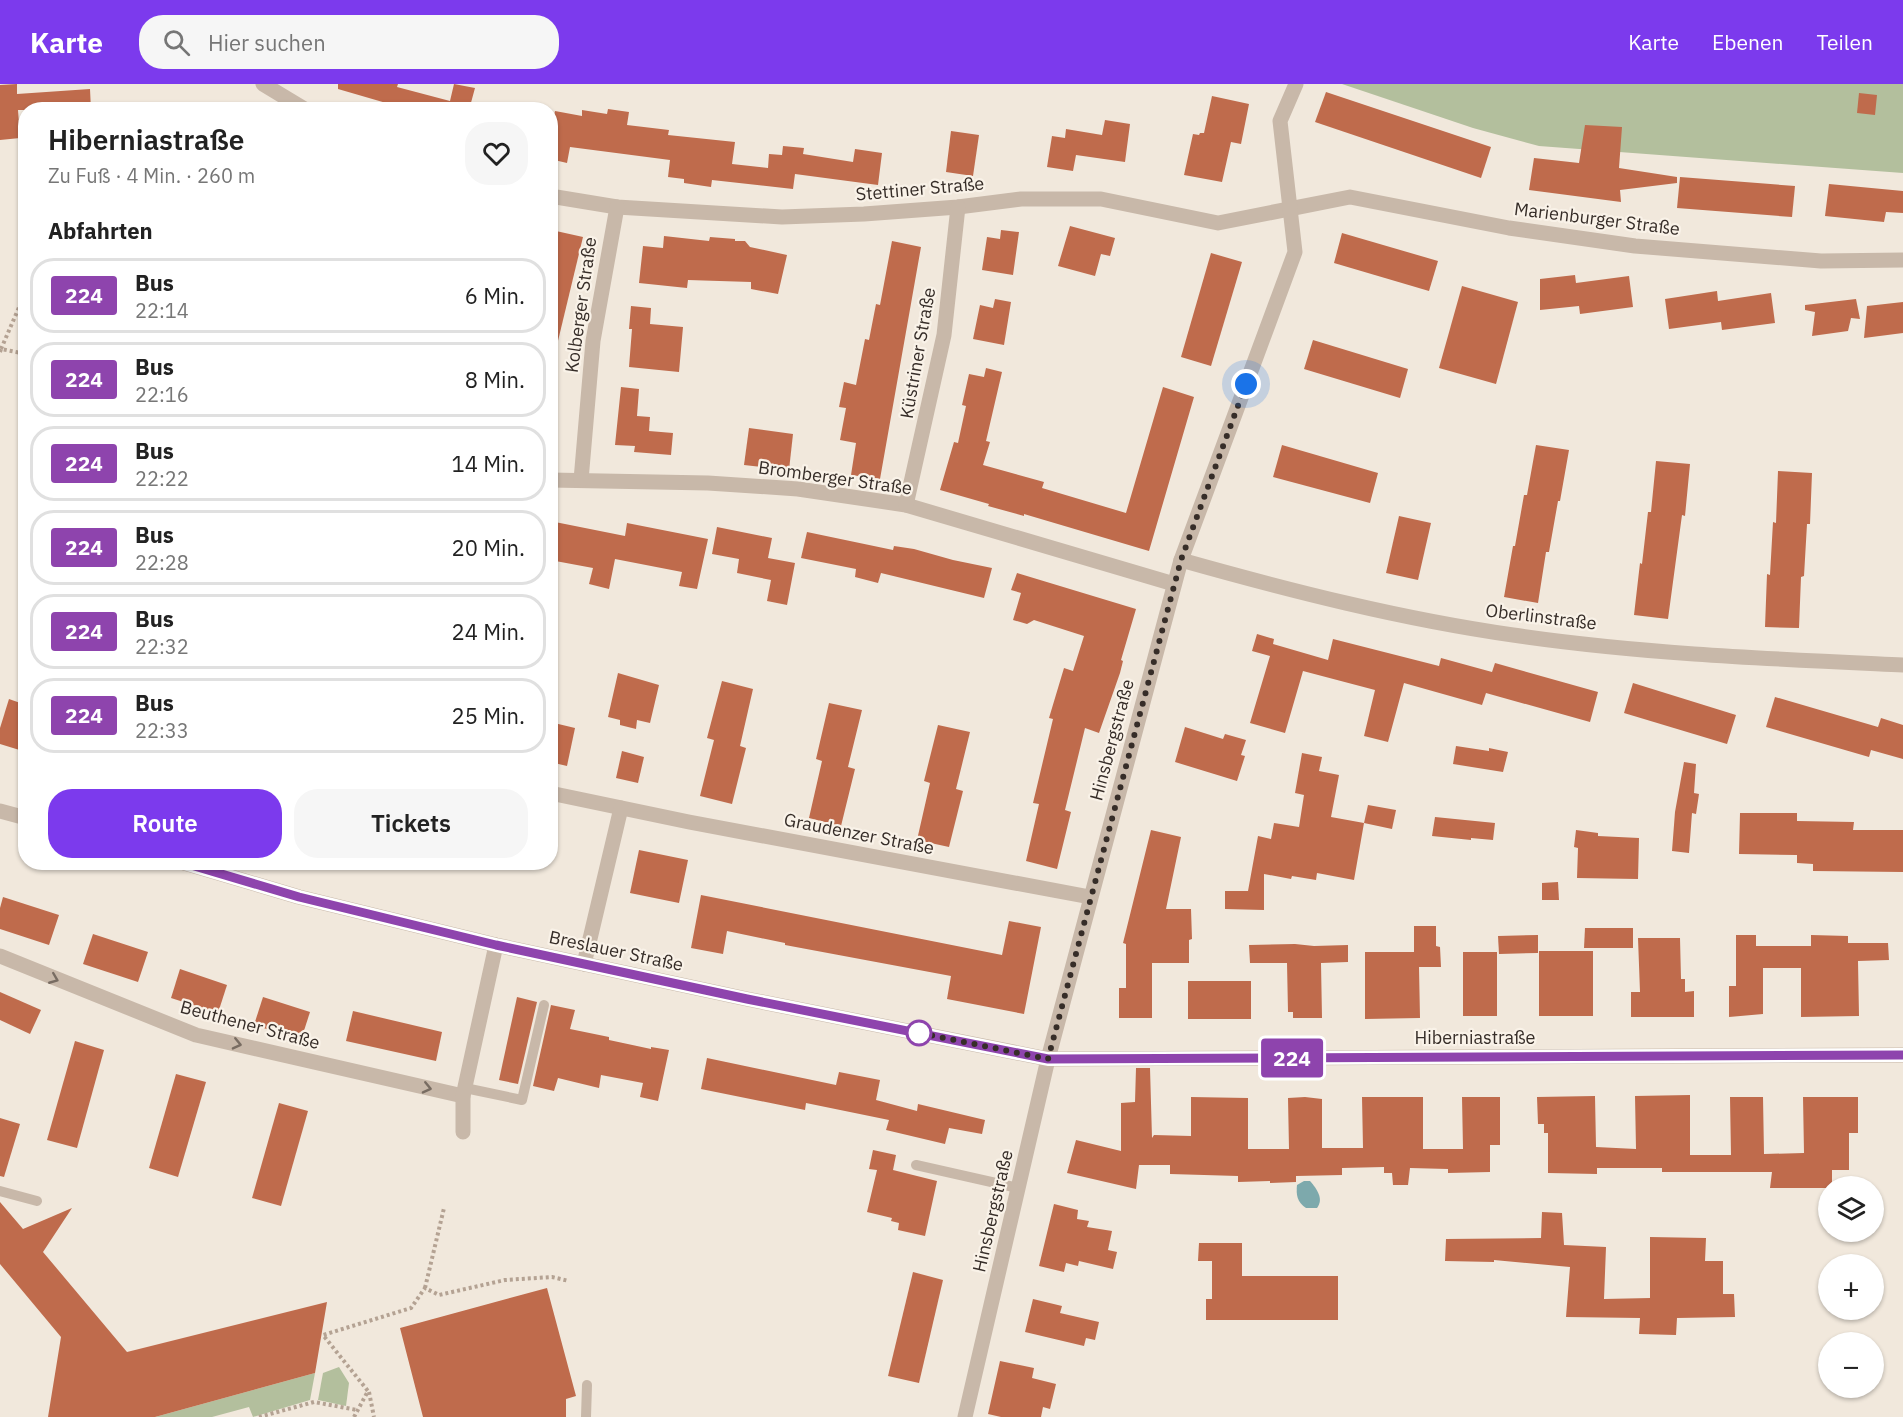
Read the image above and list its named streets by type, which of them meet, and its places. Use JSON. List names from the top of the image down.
{
  "streets": {
    "street": [
      "Stettiner Straße",
      "Marienburger Straße",
      "Kolberger Straße",
      "Küstriner Straße",
      "Bromberger Straße",
      "Oberlinstraße",
      "Hinsbergstraße",
      "Graudenzer Straße",
      "Breslauer Straße",
      "Beuthener Straße",
      "Hiberniastraße"
    ]
  },
  "crossings": [
    ["Stettiner Straße", "Marienburger Straße"],
    ["Stettiner Straße", "Kolberger Straße"],
    ["Stettiner Straße", "Küstriner Straße"],
    ["Stettiner Straße", "Hinsbergstraße"],
    ["Marienburger Straße", "Hinsbergstraße"],
    ["Kolberger Straße", "Bromberger Straße"],
    ["Küstriner Straße", "Bromberger Straße"],
    ["Bromberger Straße", "Hinsbergstraße"],
    ["Oberlinstraße", "Hinsbergstraße"],
    ["Hinsbergstraße", "Graudenzer Straße"],
    ["Hinsbergstraße", "Breslauer Straße"],
    ["Hinsbergstraße", "Hiberniastraße"],
    ["Breslauer Straße", "Hiberniastraße"]
  ],
  "one_way": ["Beuthener Straße"],
  "lines": ["bus line 224"],
  "page": {
    "header": "Karte",
    "search": "Hier suchen",
    "nav": ["Karte", "Ebenen", "Teilen"],
    "on_map": "224",
    "heading": [
      ["Hiberniastraße", "Zu Fuß · 4 Min. · 260 m"],
      "Abfahrten"
    ],
    "list": [
      {
        "mark": "224",
        "name": "Bus",
        "note": "22:14",
        "value": "6 Min."
      },
      {
        "mark": "224",
        "name": "Bus",
        "note": "22:16",
        "value": "8 Min."
      },
      {
        "mark": "224",
        "name": "Bus",
        "note": "22:22",
        "value": "14 Min."
      },
      {
        "mark": "224",
        "name": "Bus",
        "note": "22:28",
        "value": "20 Min."
      },
      {
        "mark": "224",
        "name": "Bus",
        "note": "22:32",
        "value": "24 Min."
      },
      {
        "mark": "224",
        "name": "Bus",
        "note": "22:33",
        "value": "25 Min."
      }
    ],
    "buttons": ["Route", "Tickets"],
    "map_buttons": ["+", "−"]
  }
}
